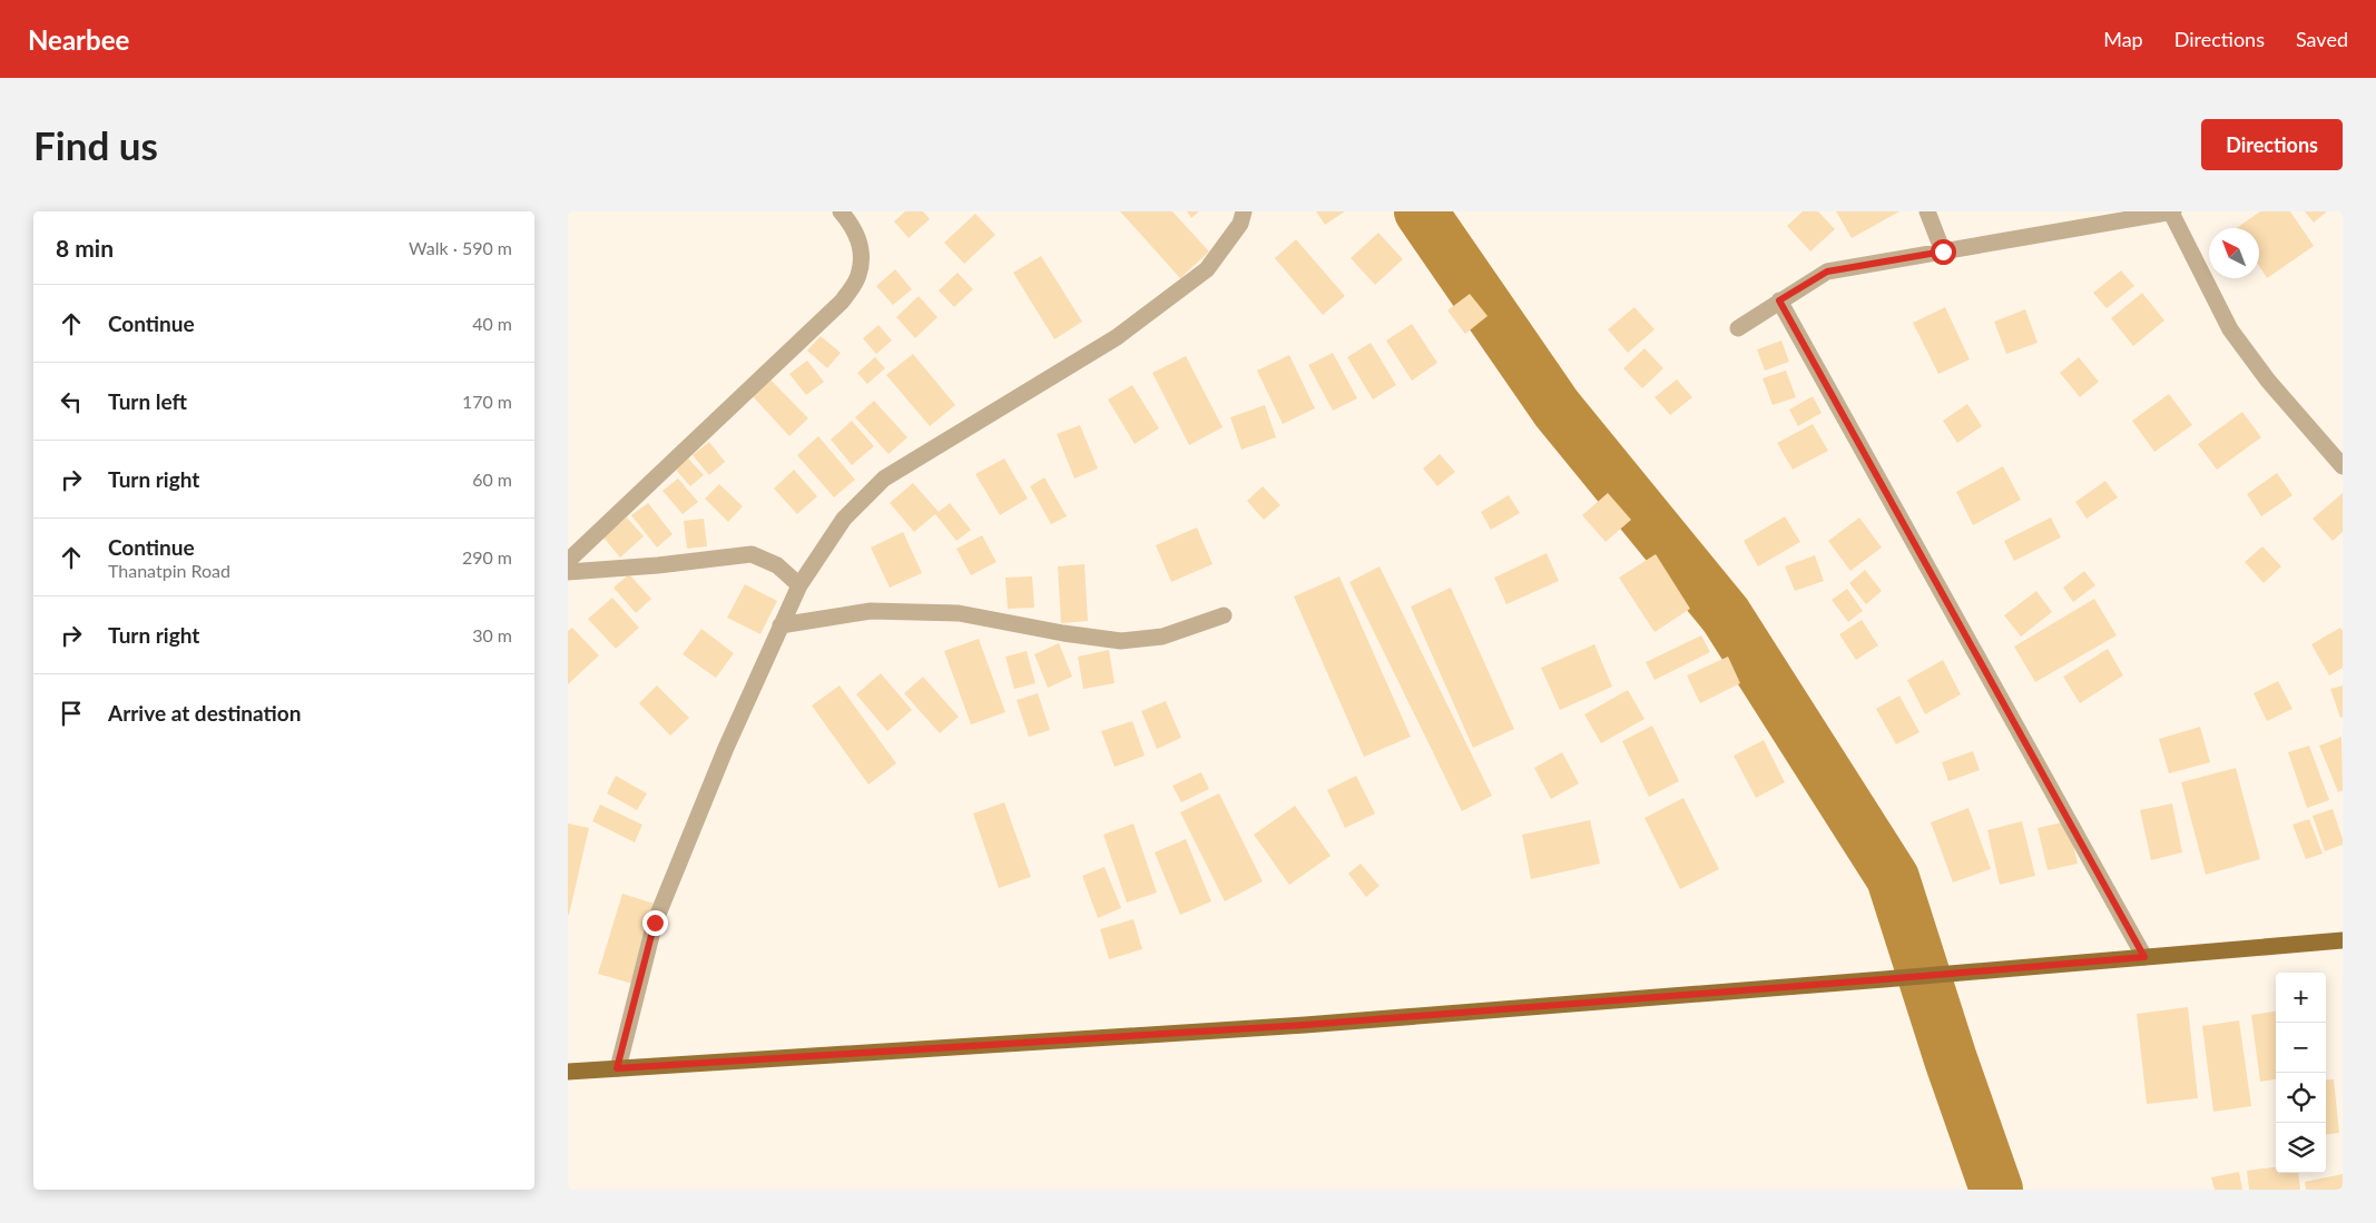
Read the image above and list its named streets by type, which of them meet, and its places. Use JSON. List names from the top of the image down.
{
  "north": "top left",
  "page": {
    "header": "Nearbee",
    "nav": ["Map", "Directions", "Saved"],
    "buttons": "Directions",
    "title": "Find us",
    "heading": ["8 min", "Walk · 590 m"],
    "list": [
      ["Continue", "40 m"],
      ["Turn left", "170 m"],
      ["Turn right", "60 m"],
      ["Continue", "Thanatpin Road", "290 m"],
      ["Turn right", "30 m"],
      "Arrive at destination"
    ],
    "map_buttons": ["+", "−"]
  }
}
